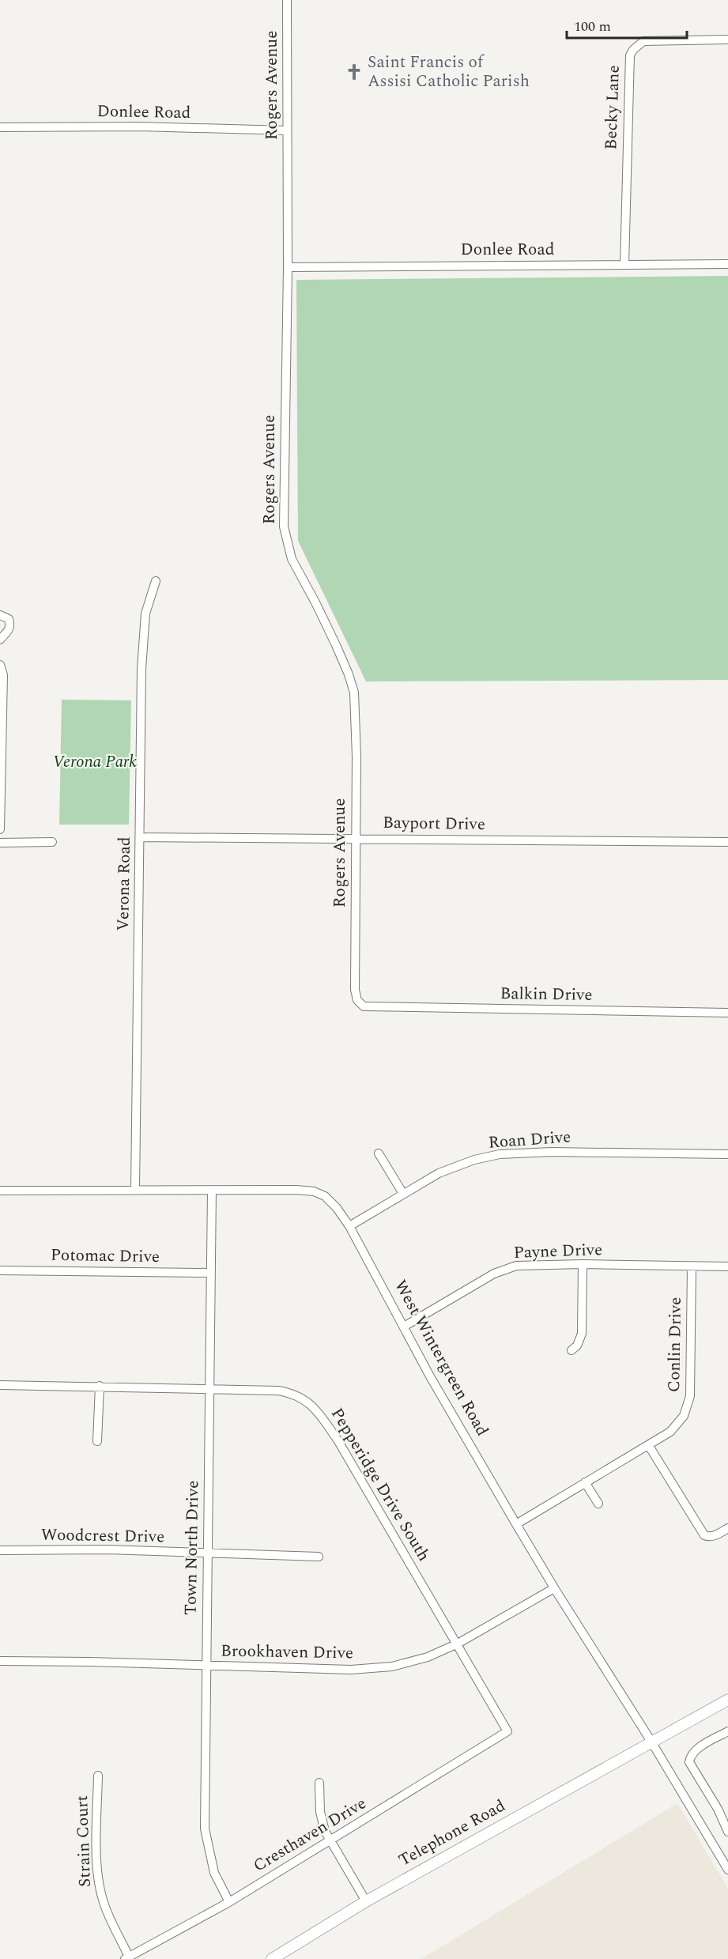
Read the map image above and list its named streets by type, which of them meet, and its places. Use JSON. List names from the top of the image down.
{
  "streets": {
    "main road": ["Telephone Road"],
    "street": [
      "Rogers Avenue",
      "Becky Lane",
      "Donlee Road",
      "Bayport Drive",
      "Verona Road",
      "Balkin Drive",
      "Roan Drive",
      "Payne Drive",
      "Potomac Drive",
      "Conlin Drive",
      "West Wintergreen Road",
      "Pepperidge Drive South",
      "Woodcrest Drive",
      "Town North Drive",
      "Brookhaven Drive",
      "Cresthaven Drive",
      "Strain Court"
    ]
  },
  "crossings": [
    ["Rogers Avenue", "Donlee Road"],
    ["Rogers Avenue", "Bayport Drive"],
    ["Rogers Avenue", "Balkin Drive"],
    ["Becky Lane", "Donlee Road"],
    ["Bayport Drive", "Verona Road"],
    ["Verona Road", "West Wintergreen Road"],
    ["Roan Drive", "West Wintergreen Road"],
    ["Payne Drive", "Conlin Drive"],
    ["Payne Drive", "West Wintergreen Road"],
    ["Potomac Drive", "Town North Drive"],
    ["Conlin Drive", "West Wintergreen Road"],
    ["West Wintergreen Road", "Town North Drive"],
    ["West Wintergreen Road", "Brookhaven Drive"],
    ["West Wintergreen Road", "Telephone Road"],
    ["Pepperidge Drive South", "Town North Drive"],
    ["Pepperidge Drive South", "Brookhaven Drive"],
    ["Pepperidge Drive South", "Cresthaven Drive"],
    ["Woodcrest Drive", "Town North Drive"],
    ["Town North Drive", "Brookhaven Drive"],
    ["Town North Drive", "Cresthaven Drive"],
    ["Cresthaven Drive", "Strain Court"]
  ],
  "parks": ["Verona Park"],
  "places": {
    "church": ["Saint Francis of Assisi Catholic Parish"]
  },
  "scale_bar": "100 m"
}
